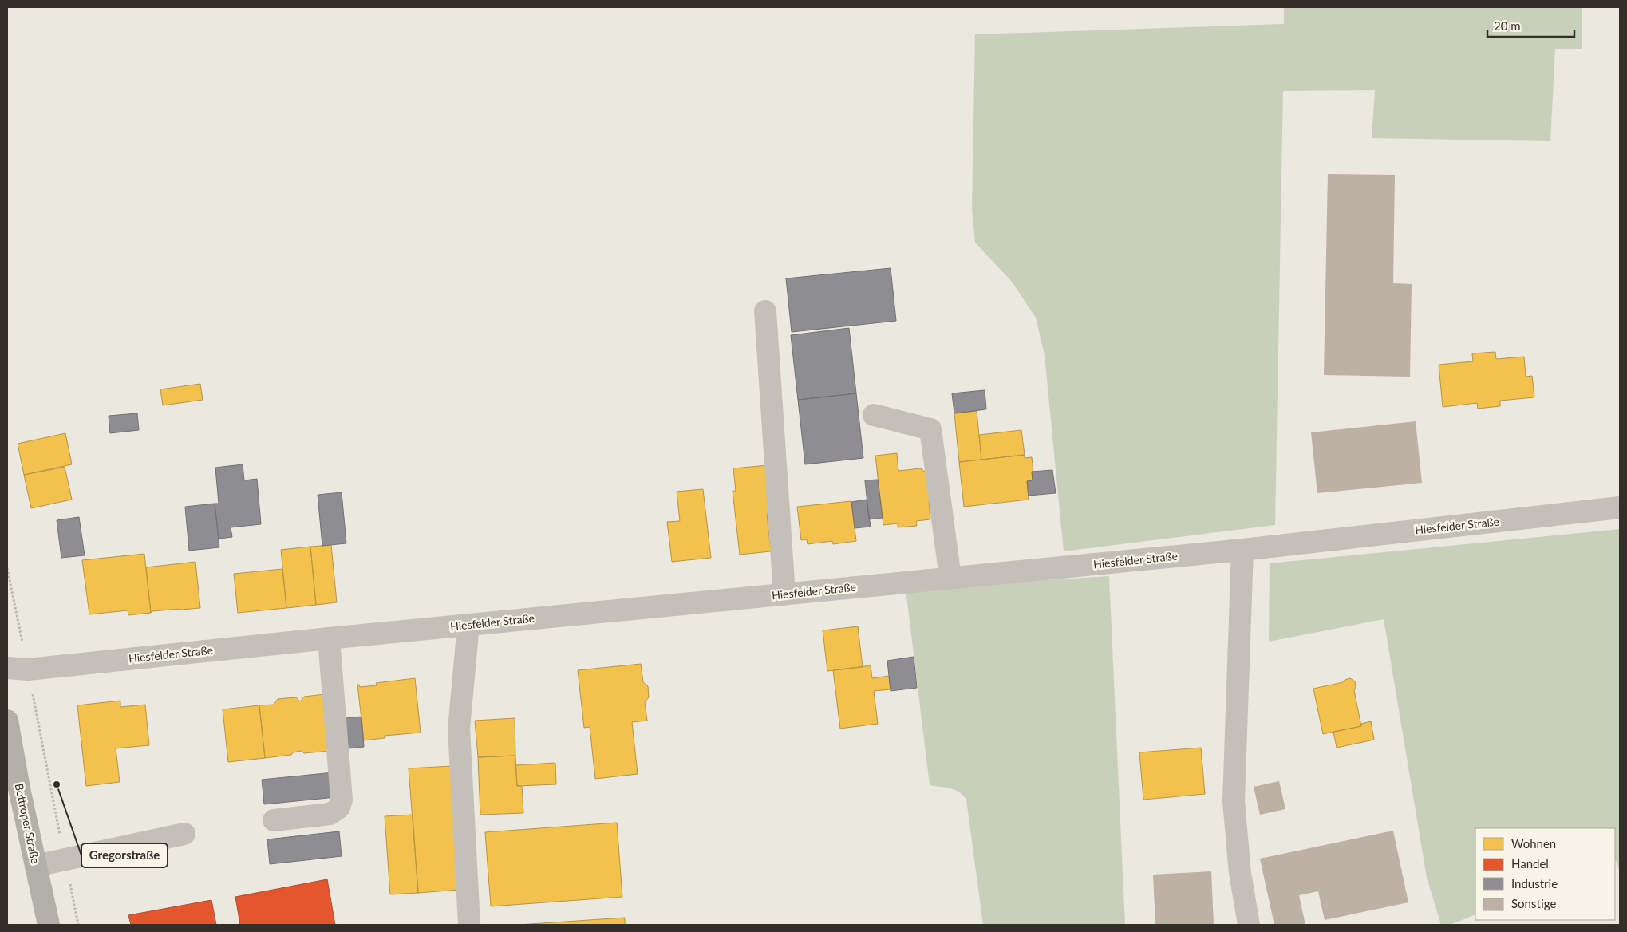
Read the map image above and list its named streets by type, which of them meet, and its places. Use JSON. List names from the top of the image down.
{
  "streets": {
    "main road": ["Bottroper Straße"],
    "street": ["Hiesfelder Straße"]
  },
  "places": ["Gregorstraße"],
  "legend": [
    "Wohnen",
    "Handel",
    "Industrie",
    "Sonstige"
  ],
  "scale_bar": "20 m"
}
